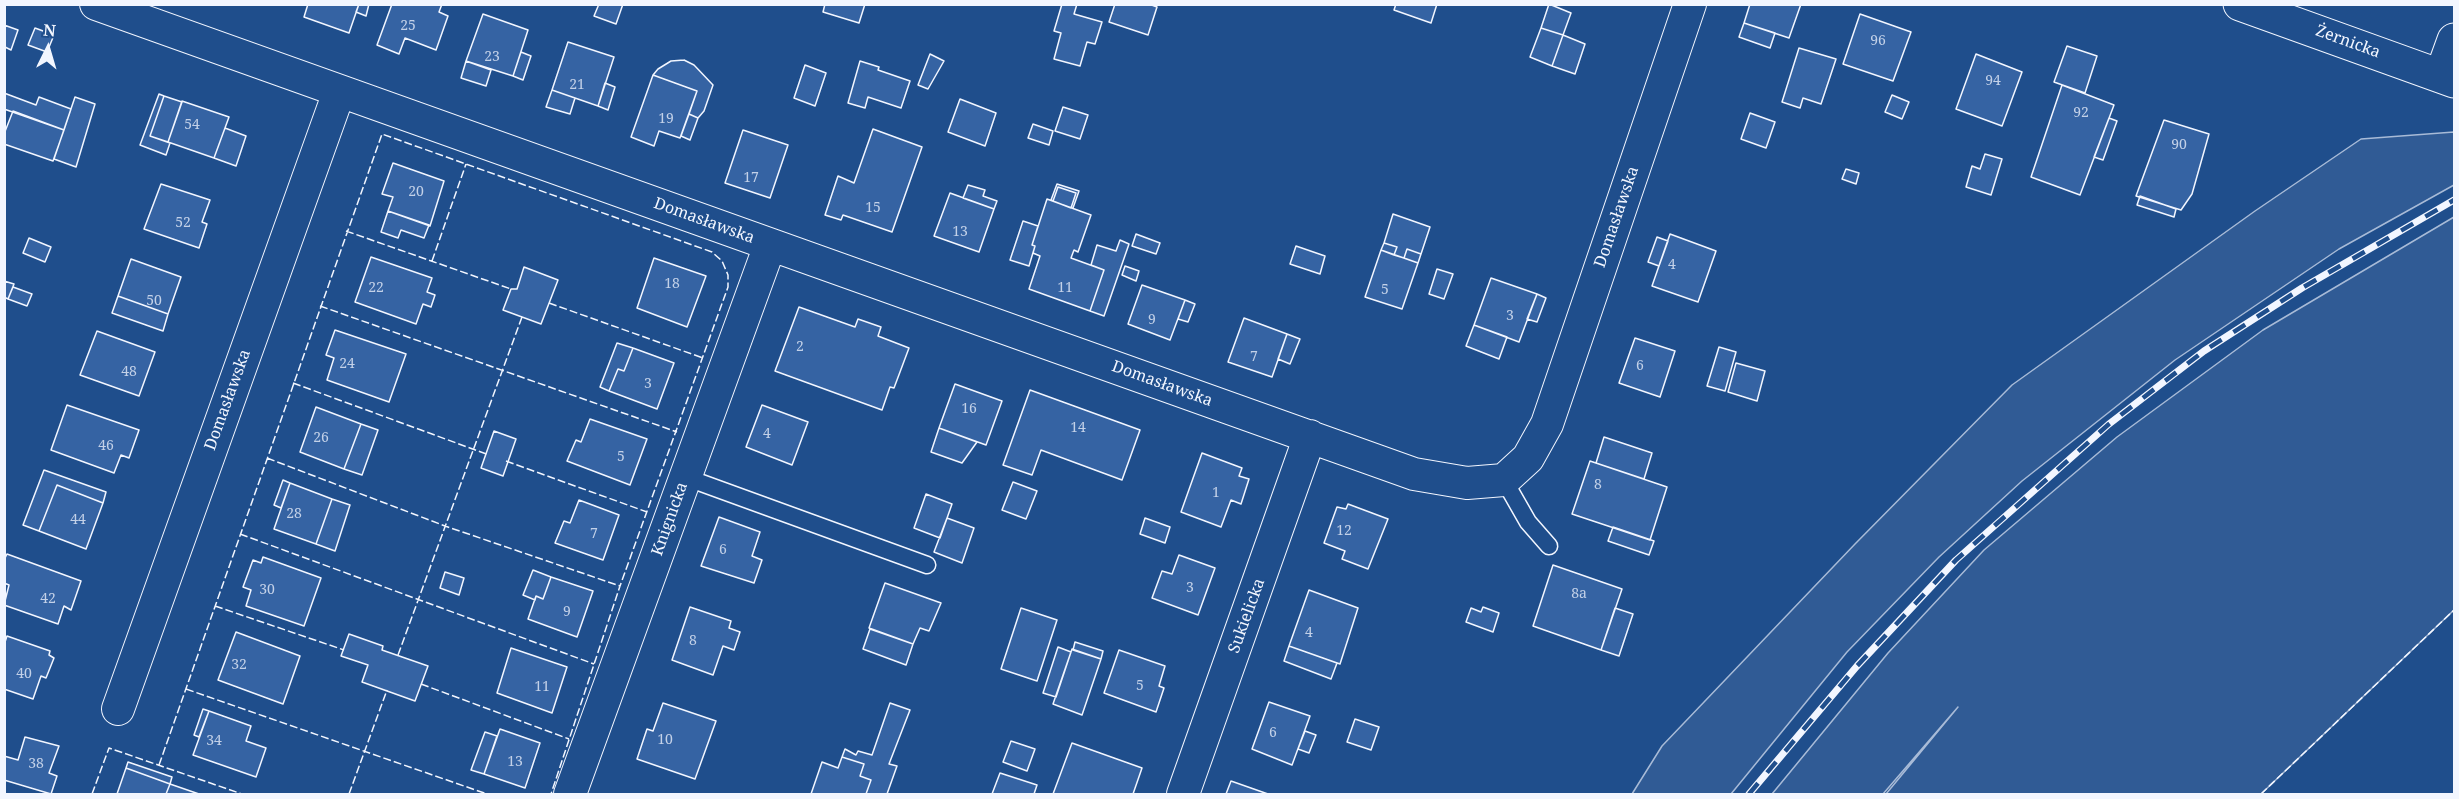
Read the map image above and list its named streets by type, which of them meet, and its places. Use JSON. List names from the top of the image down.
{
  "streets": {
    "street": [
      "Żernicka",
      "Domasławska",
      "Knignicka",
      "Sukielicka"
    ]
  },
  "crossings": [
    ["Domasławska", "Knignicka"],
    ["Domasławska", "Sukielicka"]
  ],
  "house_numbers": [
    "25",
    "96",
    "23",
    "94",
    "21",
    "92",
    "19",
    "54",
    "90",
    "17",
    "20",
    "15",
    "52",
    "13",
    "4",
    "18",
    "22",
    "11",
    "5",
    "50",
    "3",
    "9",
    "2",
    "7",
    "24",
    "6",
    "48",
    "3",
    "16",
    "14",
    "4",
    "26",
    "46",
    "5",
    "8",
    "1",
    "28",
    "44",
    "12",
    "7",
    "6",
    "3",
    "30",
    "8a",
    "42",
    "9",
    "4",
    "8",
    "32",
    "40",
    "5",
    "11",
    "6",
    "10",
    "34",
    "13",
    "38"
  ],
  "north": "top"
}
